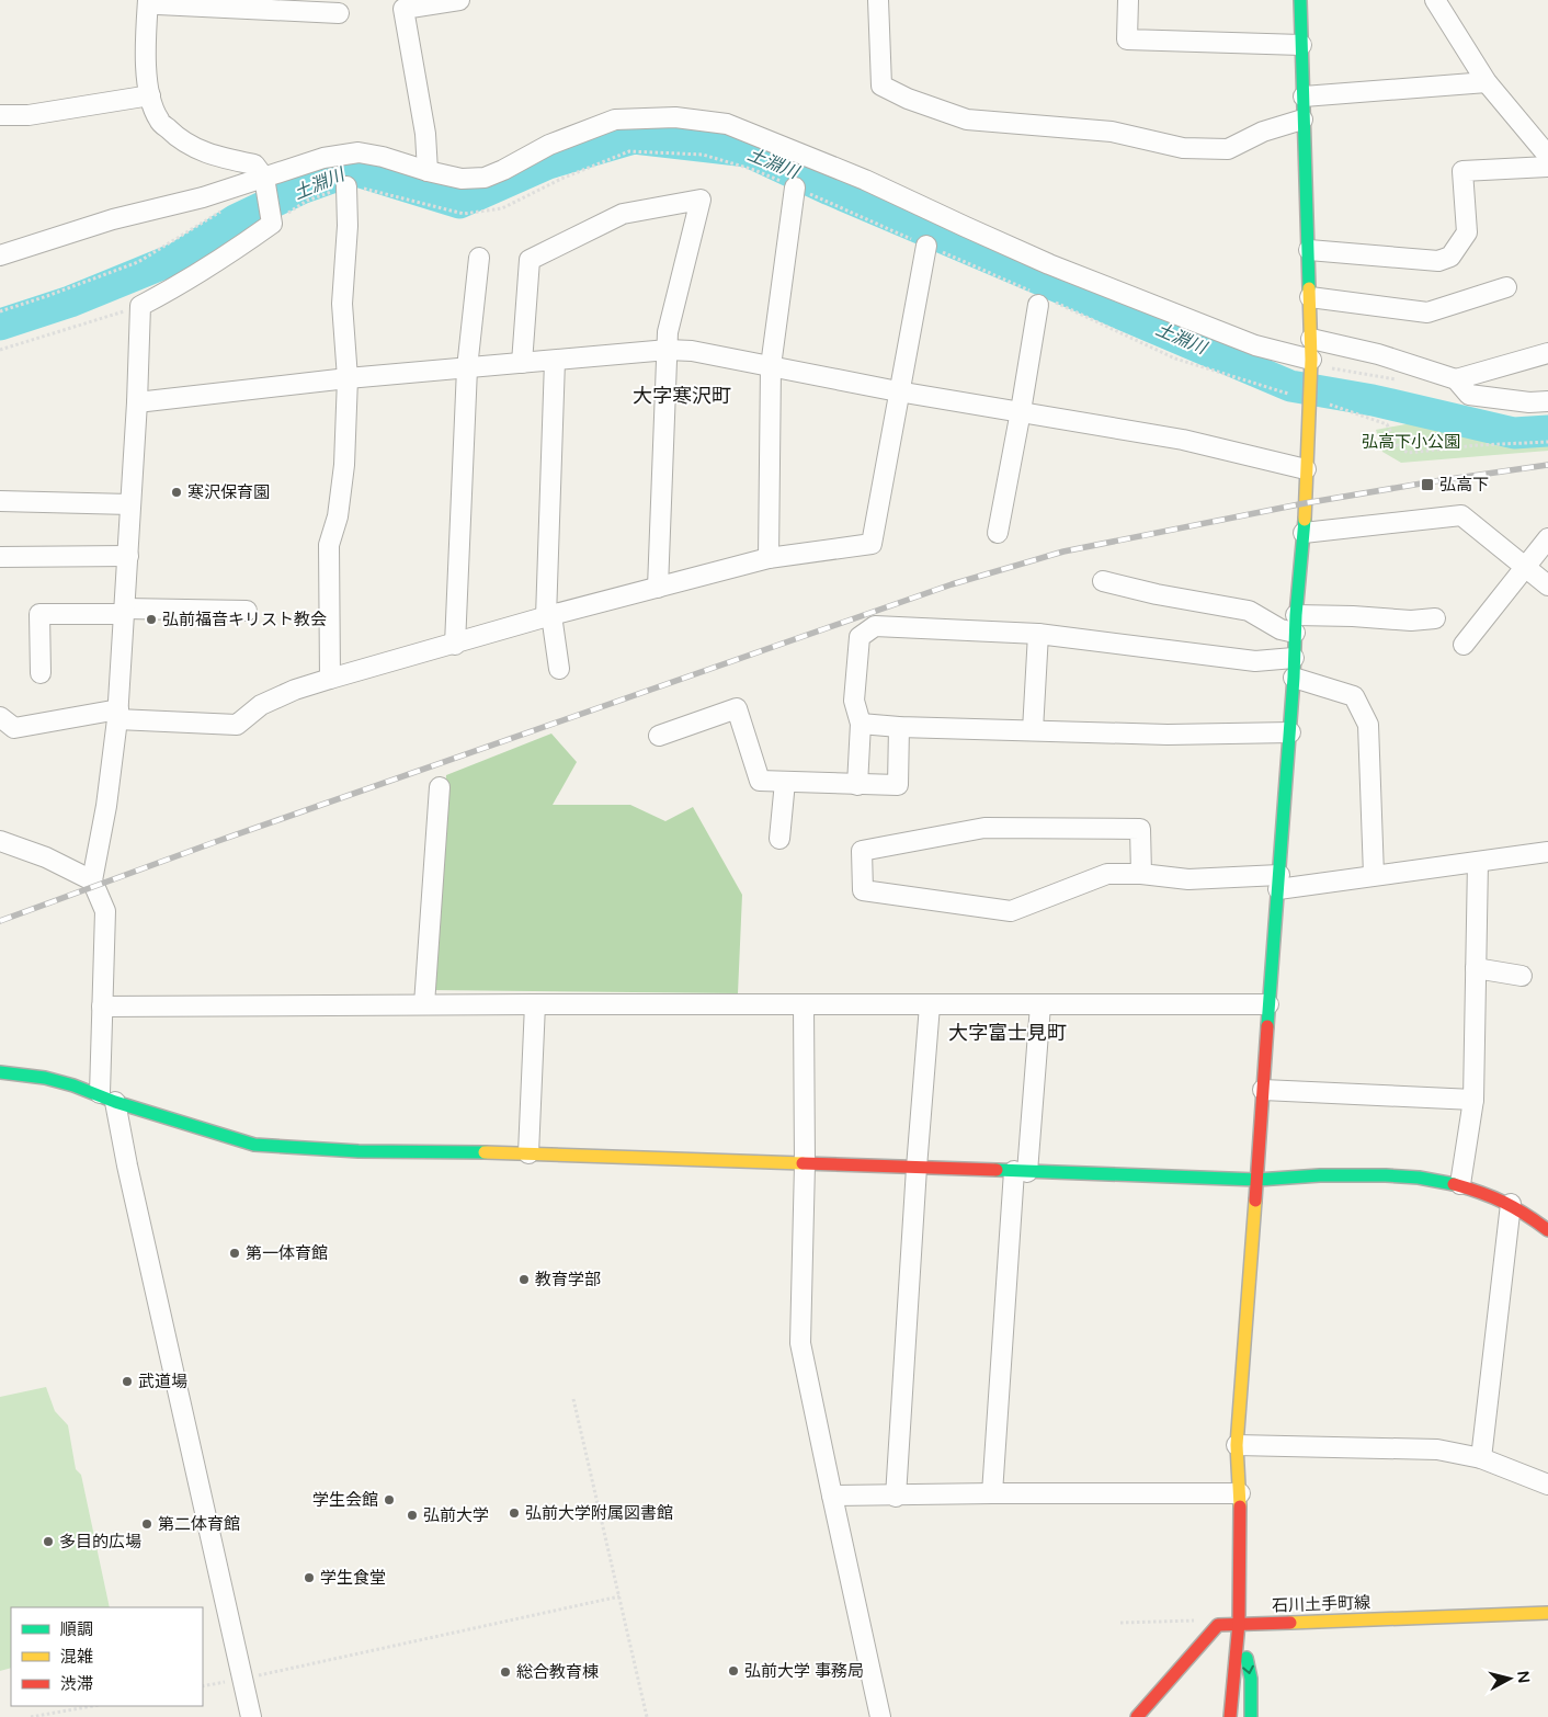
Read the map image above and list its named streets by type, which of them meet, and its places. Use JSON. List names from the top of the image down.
{
  "streets": {
    "street": ["石川土手町線"]
  },
  "districts": ["大字寒沢町", "大字富士見町"],
  "water": ["土淵川"],
  "parks": ["弘高下小公園"],
  "places": {
    "transit": ["弘高下"],
    "other": [
      "寒沢保育園",
      "弘前福音キリスト教会",
      "第一体育館",
      "教育学部",
      "武道場",
      "学生会館",
      "弘前大学附属図書館",
      "弘前大学",
      "第二体育館",
      "多目的広場",
      "学生食堂",
      "弘前大学 事務局",
      "総合教育棟"
    ]
  },
  "legend": ["順調", "混雑", "渋滞"],
  "north": "right"
}
